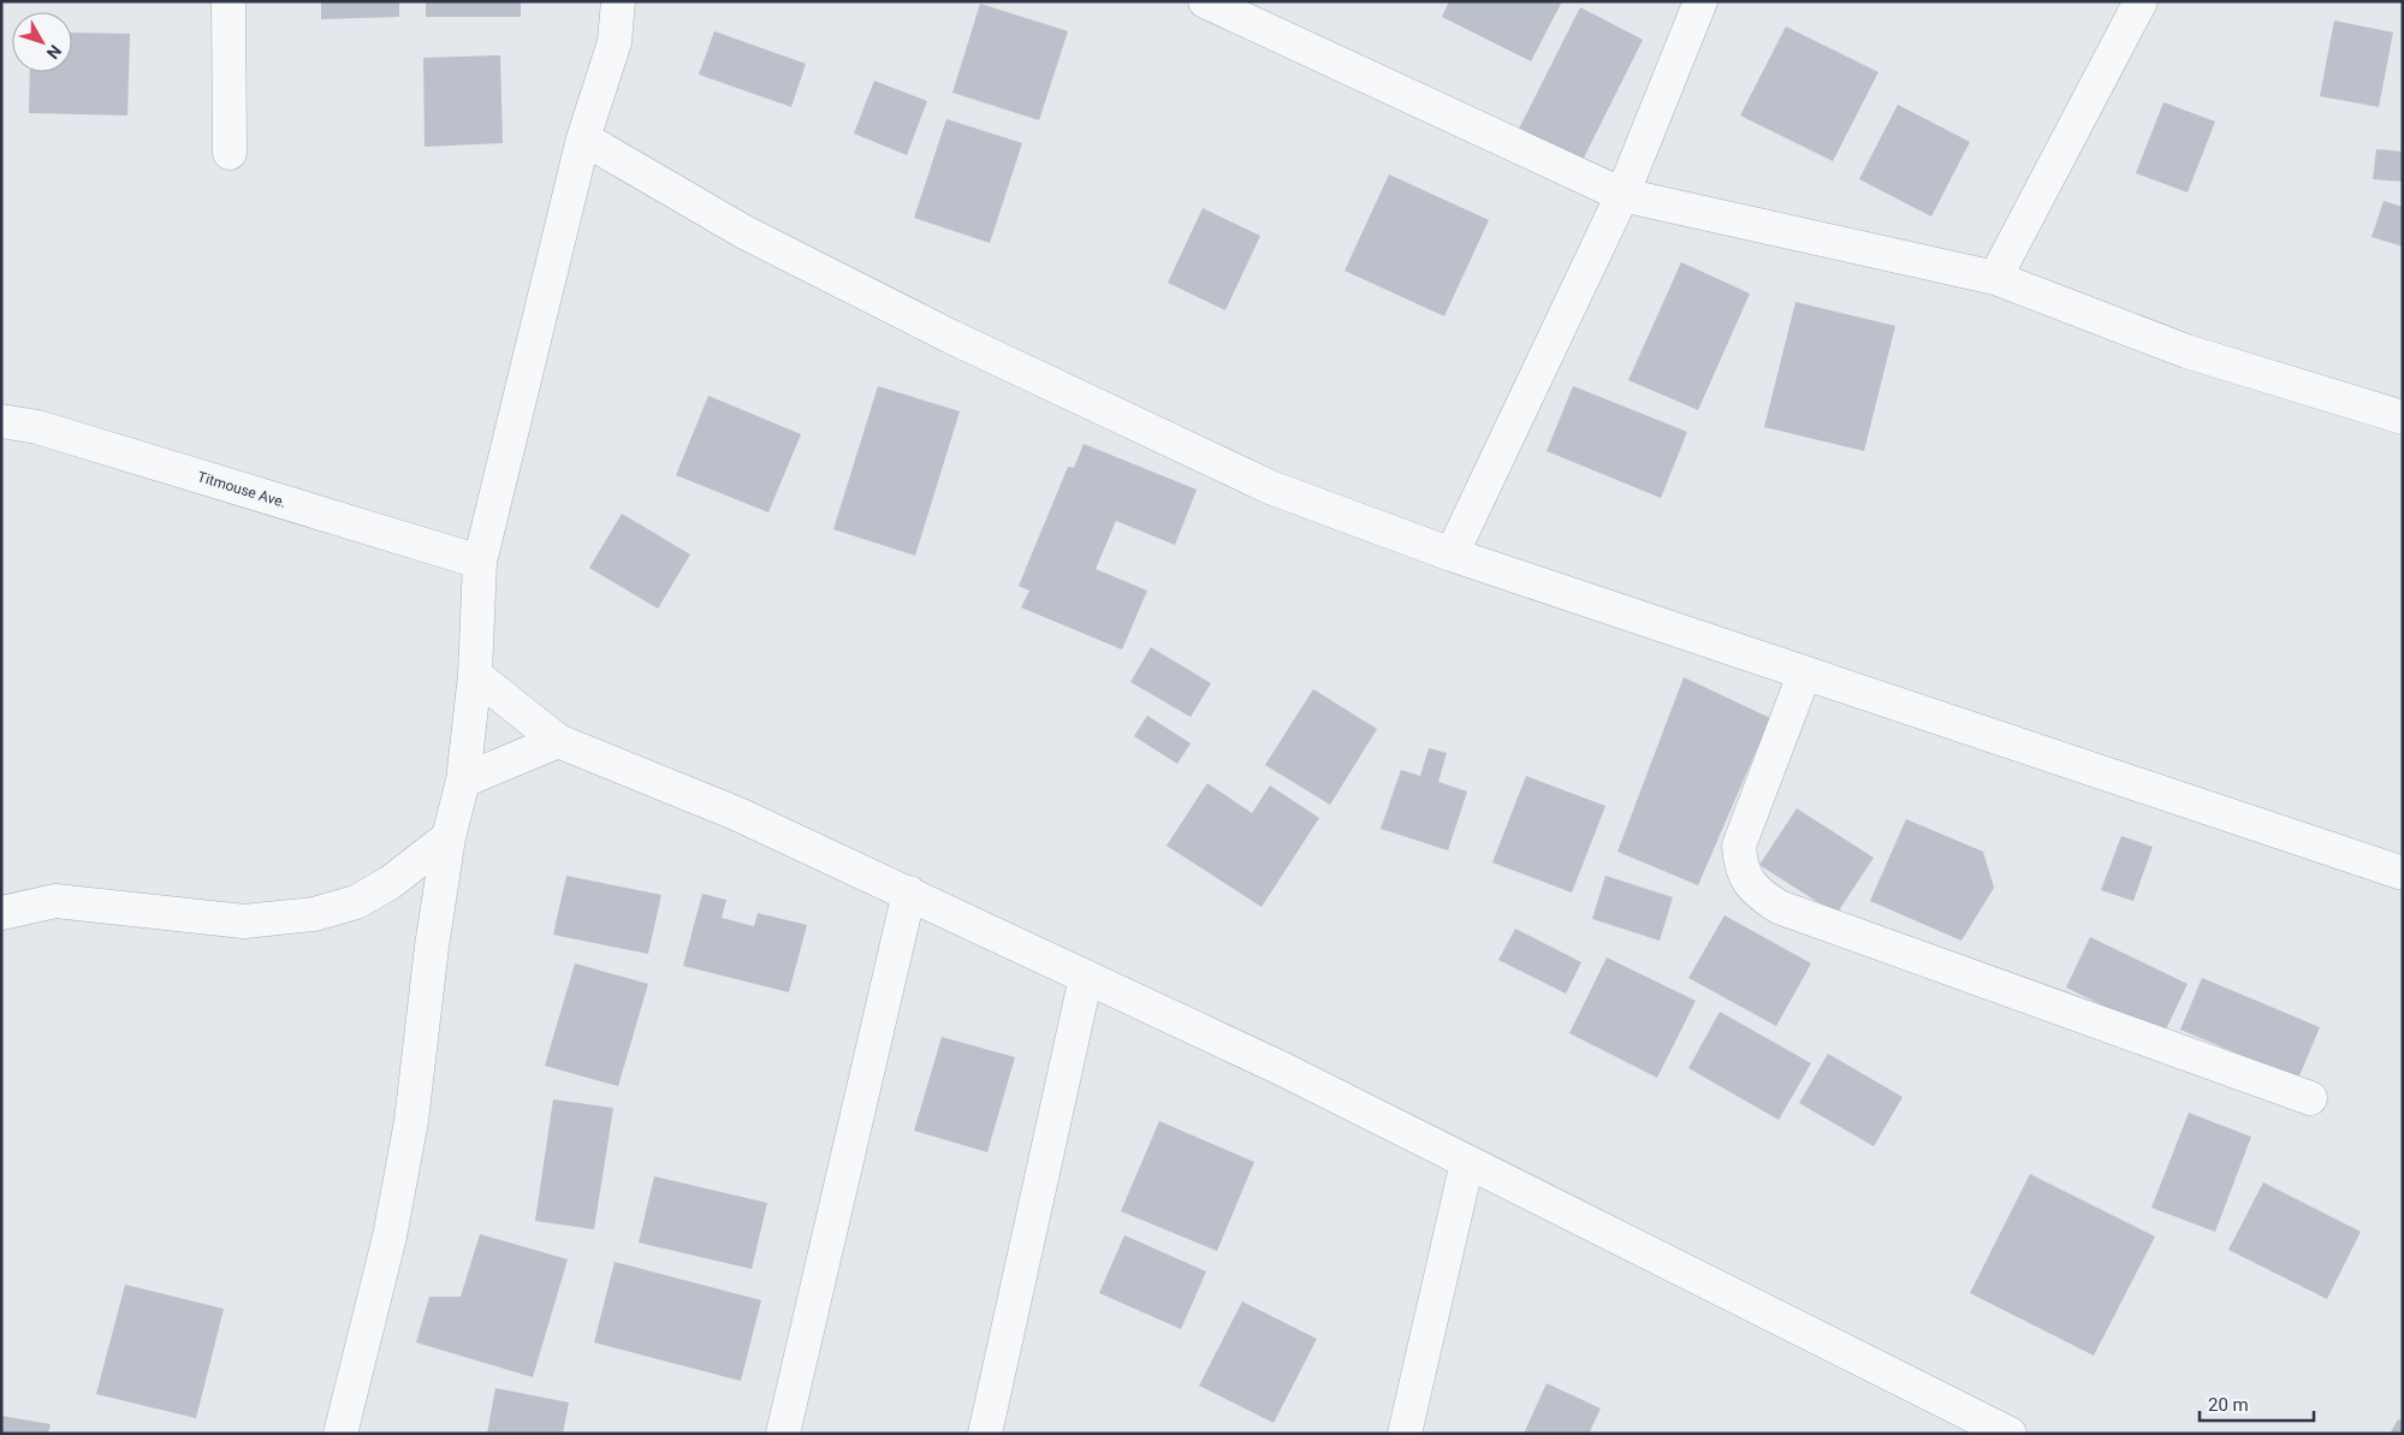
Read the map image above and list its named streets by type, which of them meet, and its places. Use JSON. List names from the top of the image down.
{
  "streets": {
    "street": ["Titmouse Ave."]
  },
  "scale_bar": "20 m",
  "north": "bottom right"
}
